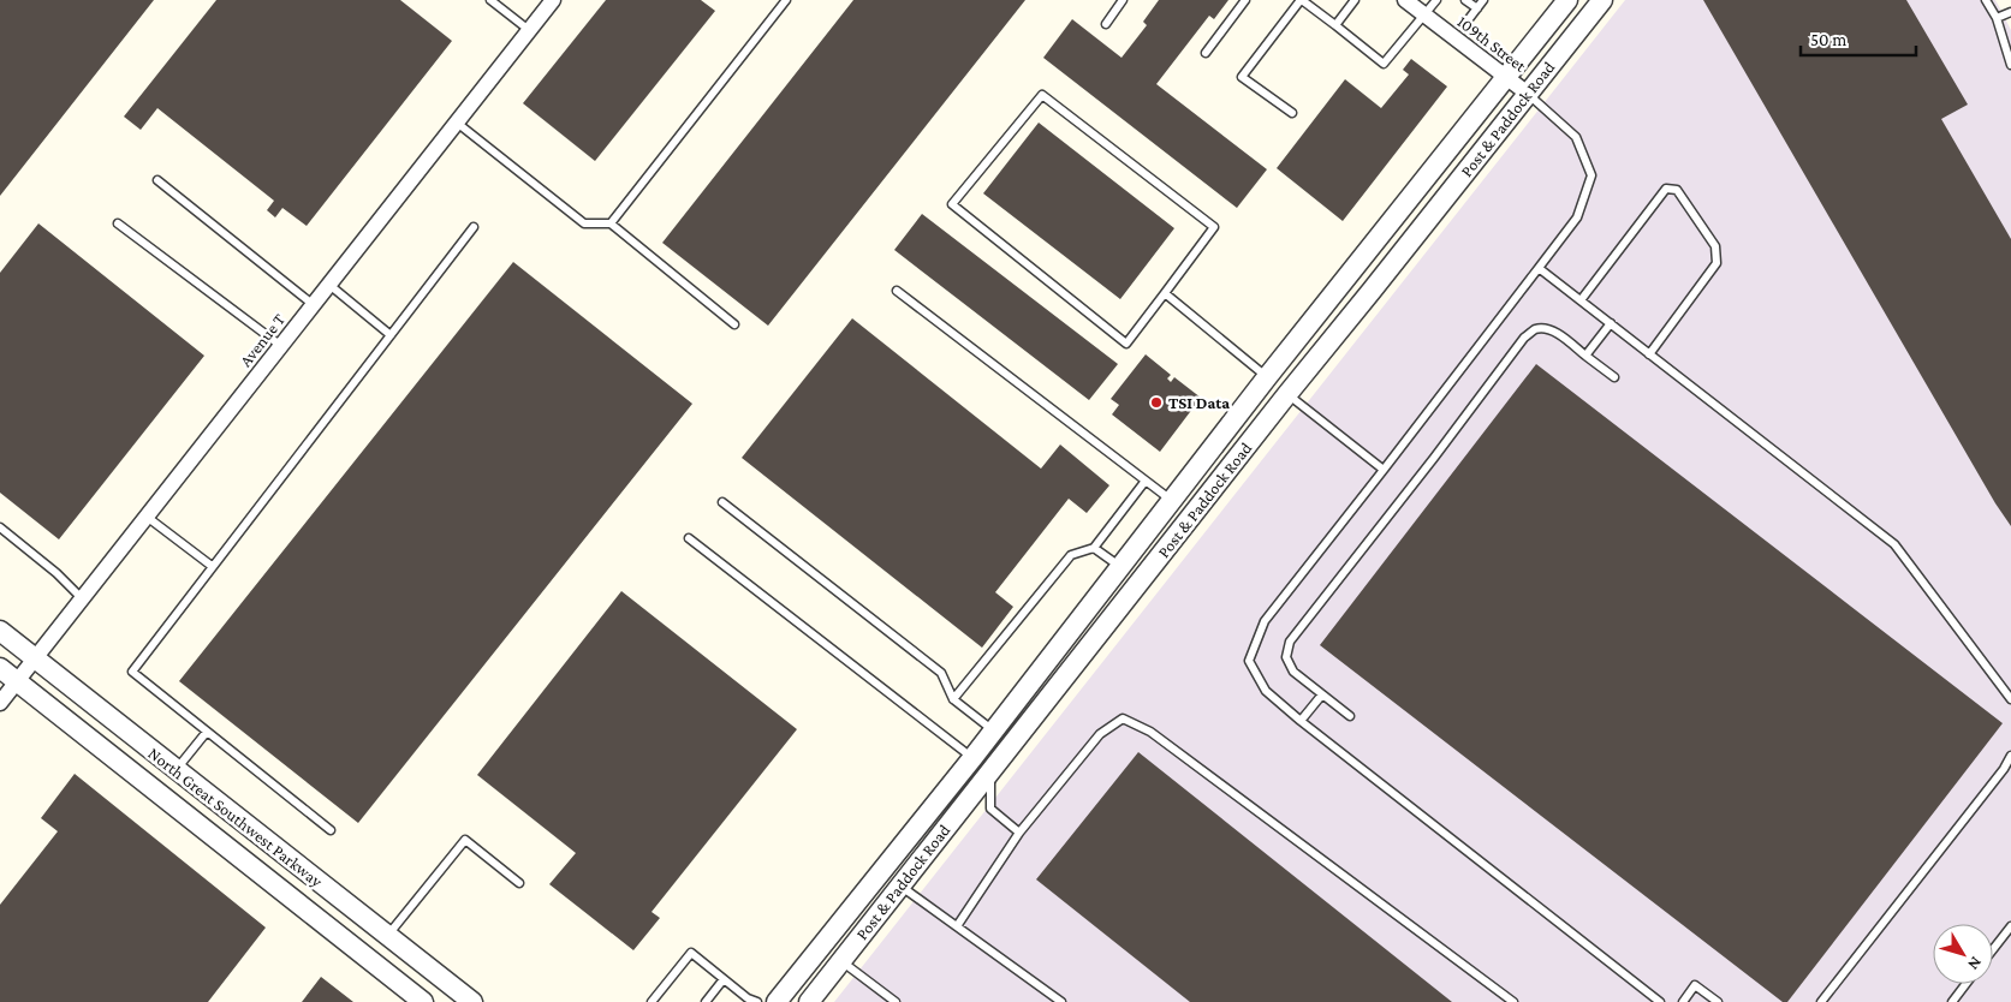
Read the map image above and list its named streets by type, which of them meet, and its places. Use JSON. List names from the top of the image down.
{
  "streets": {
    "street": [
      "109th Street",
      "Post & Paddock Road",
      "Avenue T",
      "North Great Southwest Parkway"
    ]
  },
  "crossings": [
    ["109th Street", "Post & Paddock Road"],
    ["Avenue T", "North Great Southwest Parkway"]
  ],
  "places": ["TSI Data"],
  "scale_bar": "50 m",
  "north": "bottom right"
}
